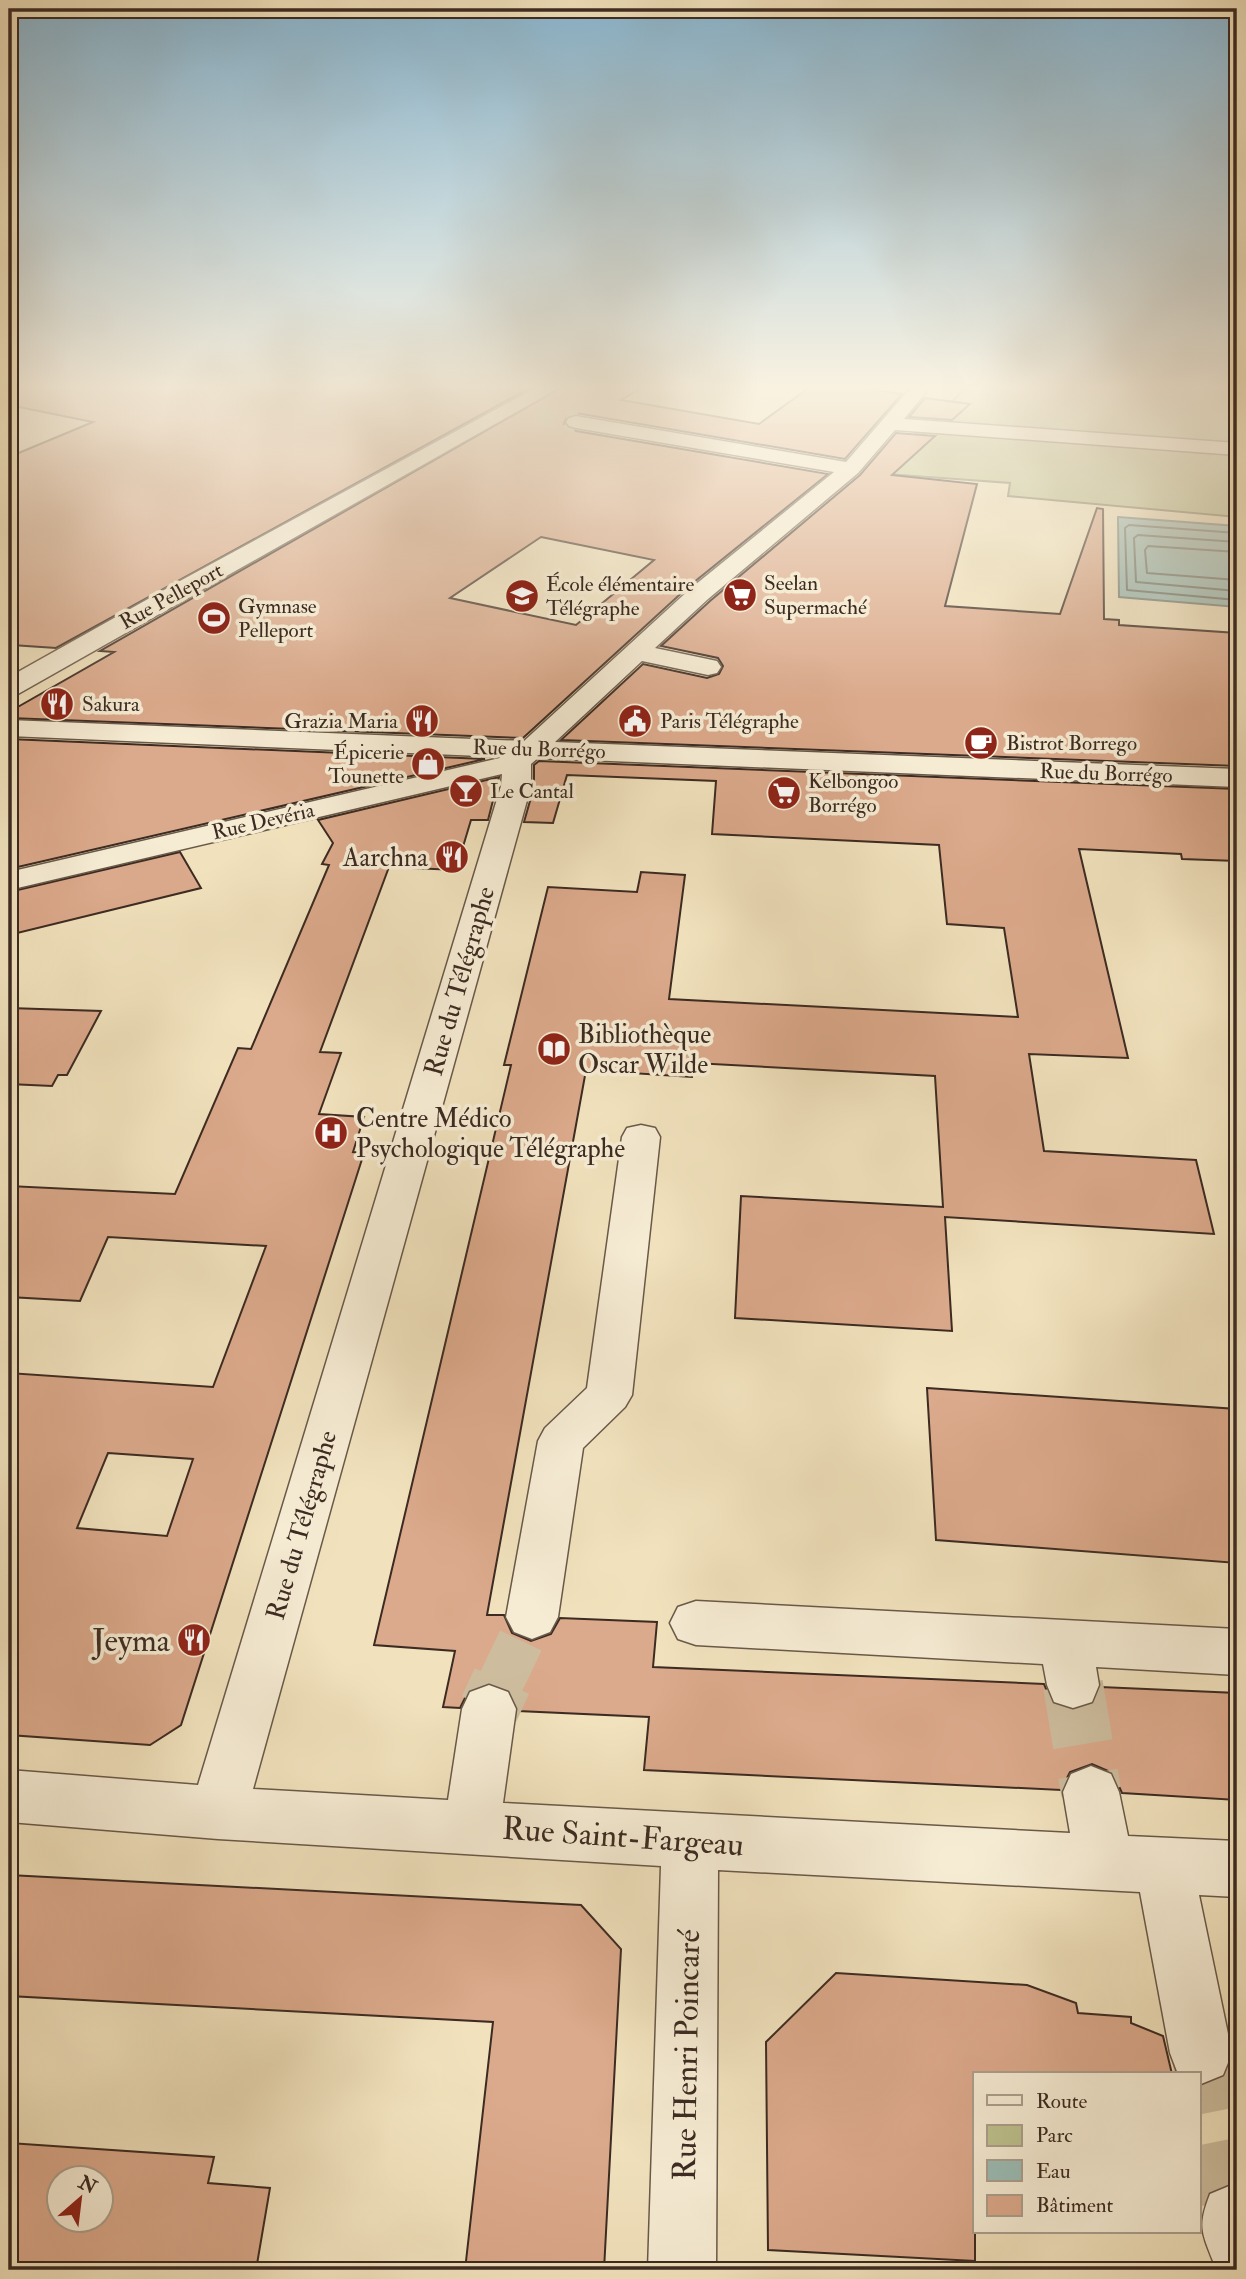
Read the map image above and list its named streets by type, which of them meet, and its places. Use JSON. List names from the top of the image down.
{
  "streets": {
    "street": [
      "Rue Pelleport",
      "Rue du Borrégo",
      "Rue Devéria",
      "Rue du Télégraphe",
      "Rue Saint-Fargeau",
      "Rue Henri Poincaré"
    ]
  },
  "crossings": [
    ["Rue du Borrégo", "Rue Devéria"],
    ["Rue du Borrégo", "Rue du Télégraphe"],
    ["Rue Devéria", "Rue du Télégraphe"],
    ["Rue du Télégraphe", "Rue Saint-Fargeau"],
    ["Rue Saint-Fargeau", "Rue Henri Poincaré"]
  ],
  "places": {
    "supermarket": ["Seelan Supermaché", "Kelbongoo Borrégo"],
    "school or university": ["École élémentaire Télégraphe"],
    "sports": ["Gymnase Pelleport"],
    "restaurant": [
      "Sakura",
      "Grazia Maria",
      "Aarchna",
      "Jeyma"
    ],
    "public building": ["Paris Télégraphe"],
    "cafe": ["Bistrot Borrego"],
    "shop": ["Épicerie Tounette"],
    "bar": ["Le Cantal"],
    "library": ["Bibliothèque Oscar Wilde"],
    "hospital": ["Centre Médico Psychologique Télégraphe"]
  },
  "legend": [
    "Route",
    "Parc",
    "Eau",
    "Bâtiment"
  ],
  "north": "top right"
}
